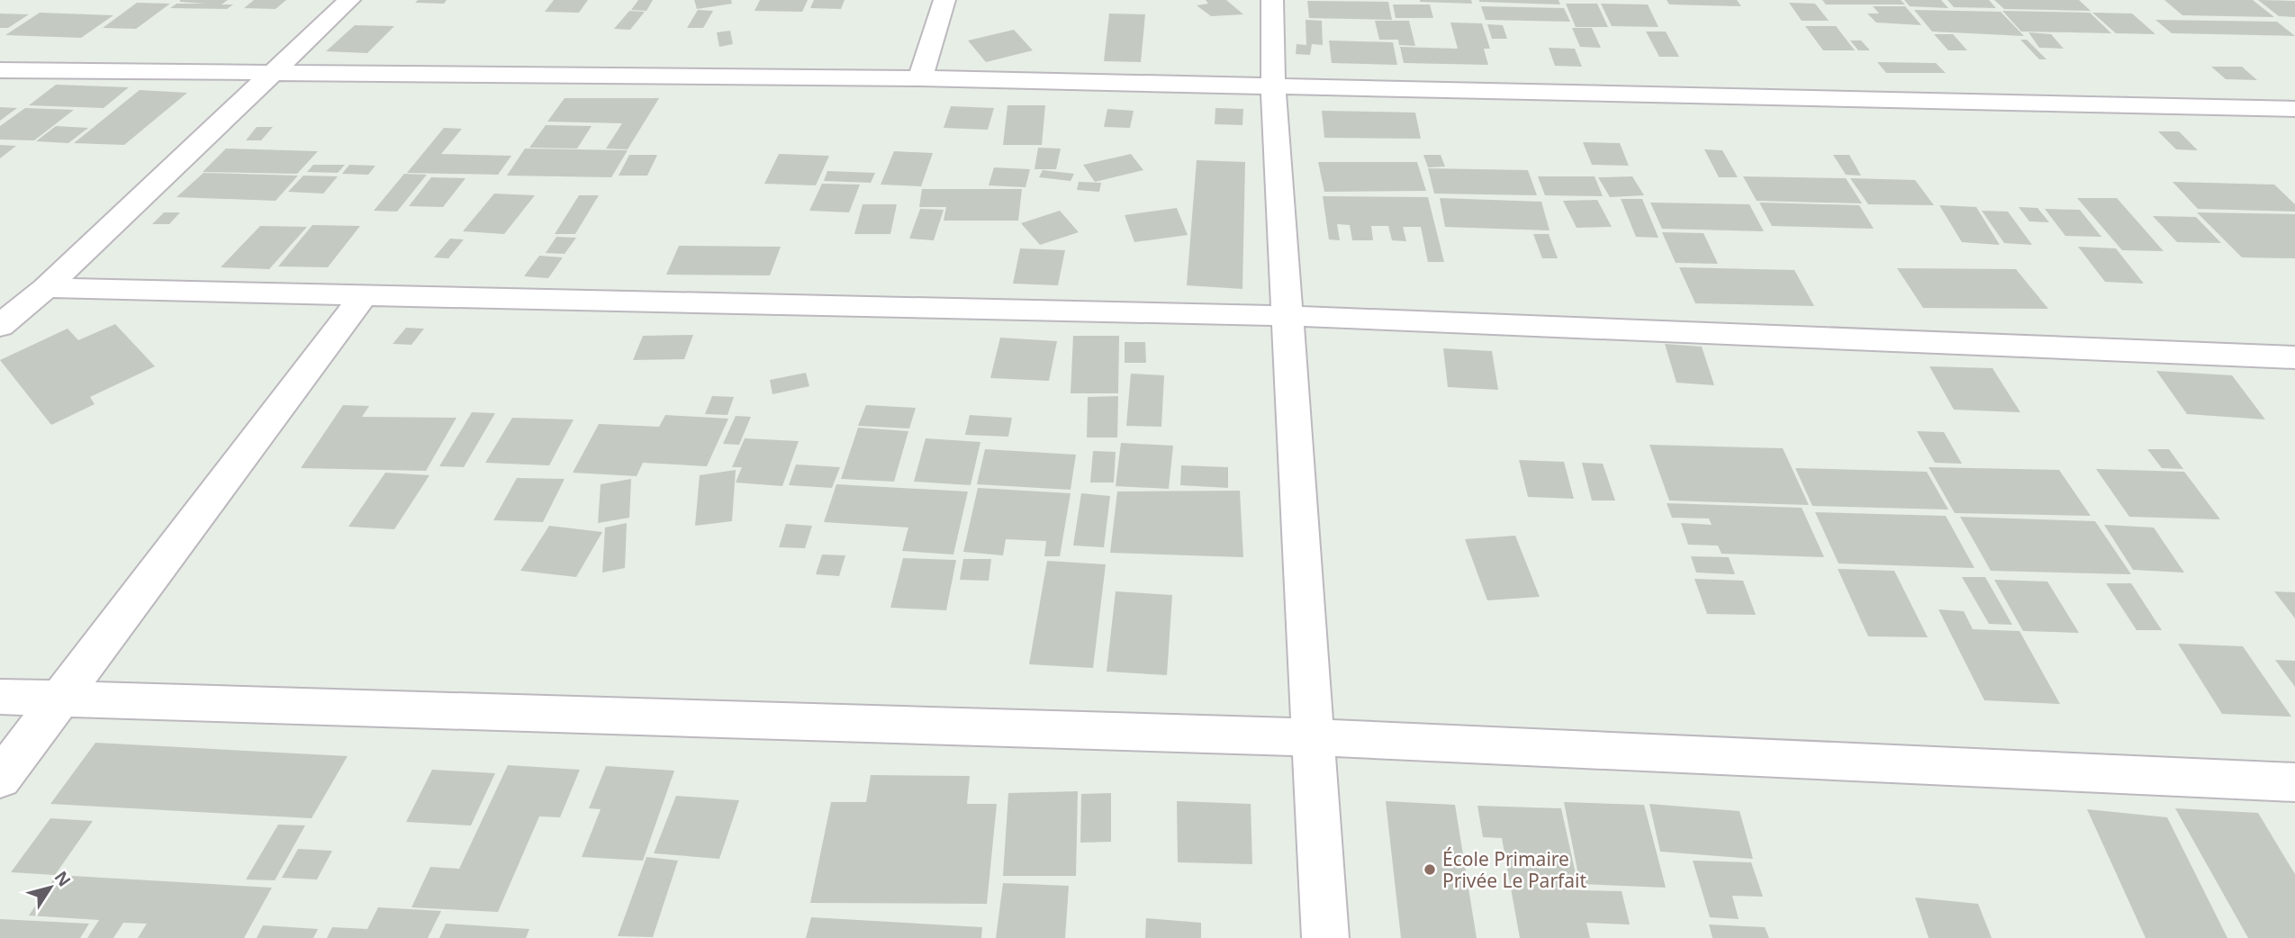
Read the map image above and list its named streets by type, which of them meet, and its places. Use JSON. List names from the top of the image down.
{
  "places": ["École Primaire Privée Le Parfait"],
  "north": "top right"
}
